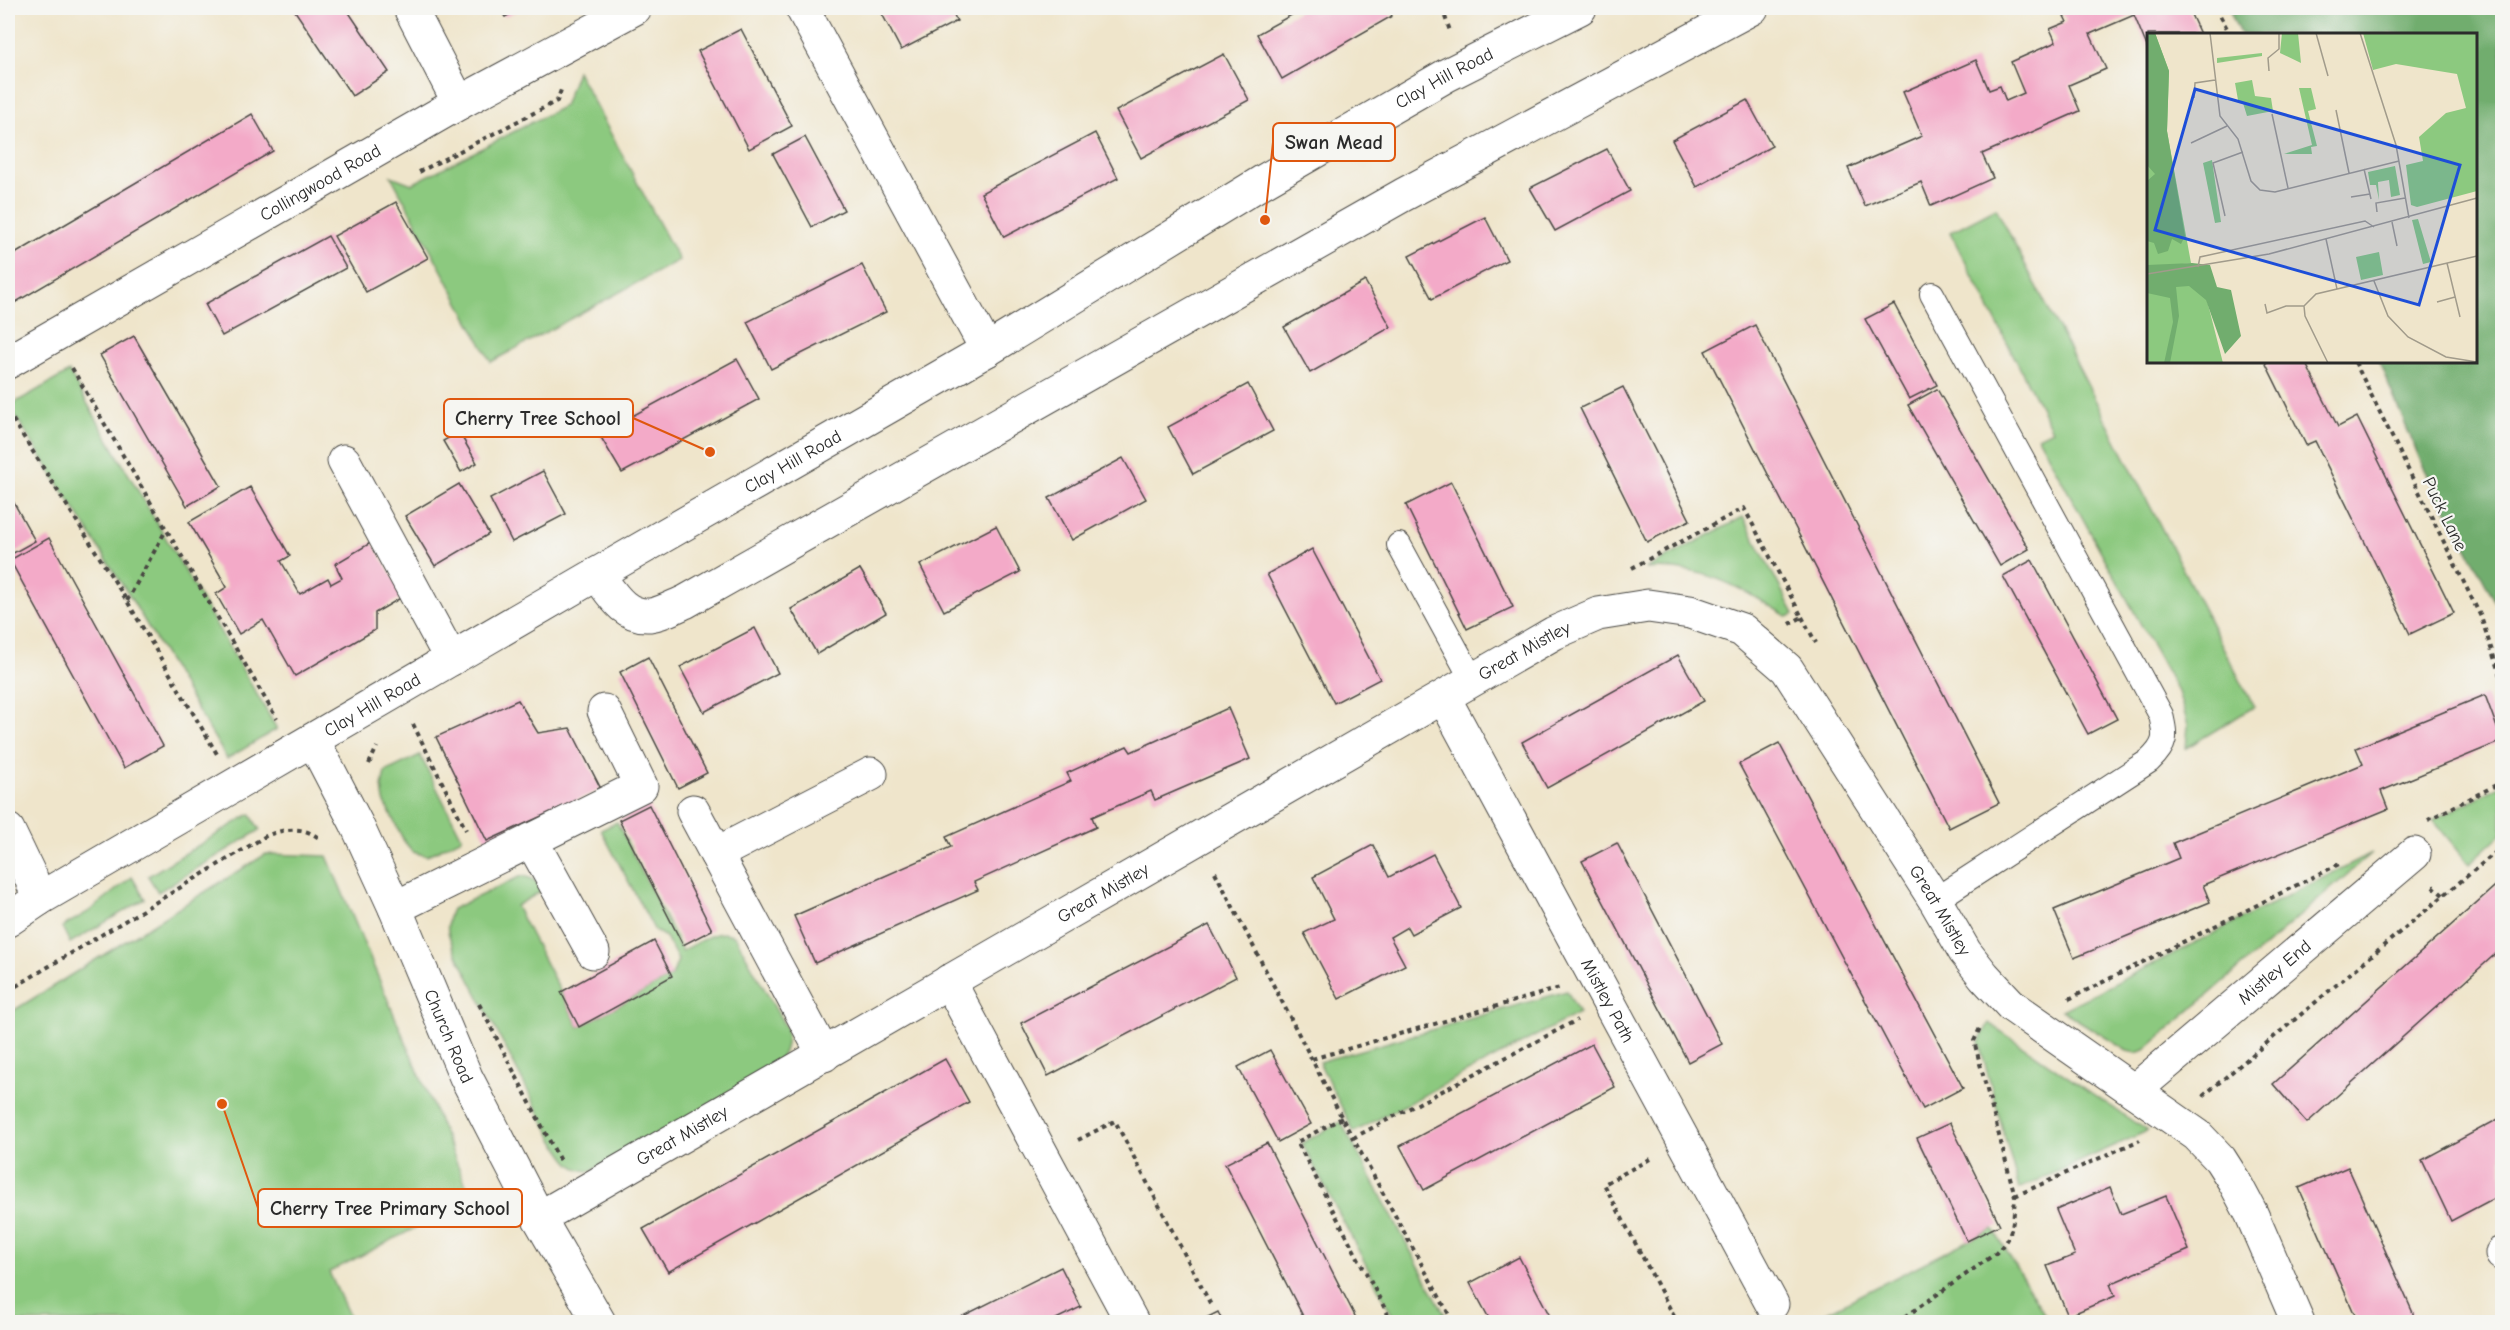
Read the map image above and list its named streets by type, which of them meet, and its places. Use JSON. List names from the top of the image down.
{
  "streets": {
    "street": [
      "Clay Hill Road",
      "Collingwood Road",
      "Great Mistley",
      "Mistley End",
      "Mistley Path",
      "Church Road"
    ],
    "path": ["Puck Lane"]
  },
  "crossings": [
    ["Clay Hill Road", "Church Road"],
    ["Great Mistley", "Mistley End"],
    ["Great Mistley", "Mistley Path"],
    ["Great Mistley", "Church Road"]
  ],
  "places": ["Swan Mead", "Cherry Tree School", "Cherry Tree Primary School"]
}
